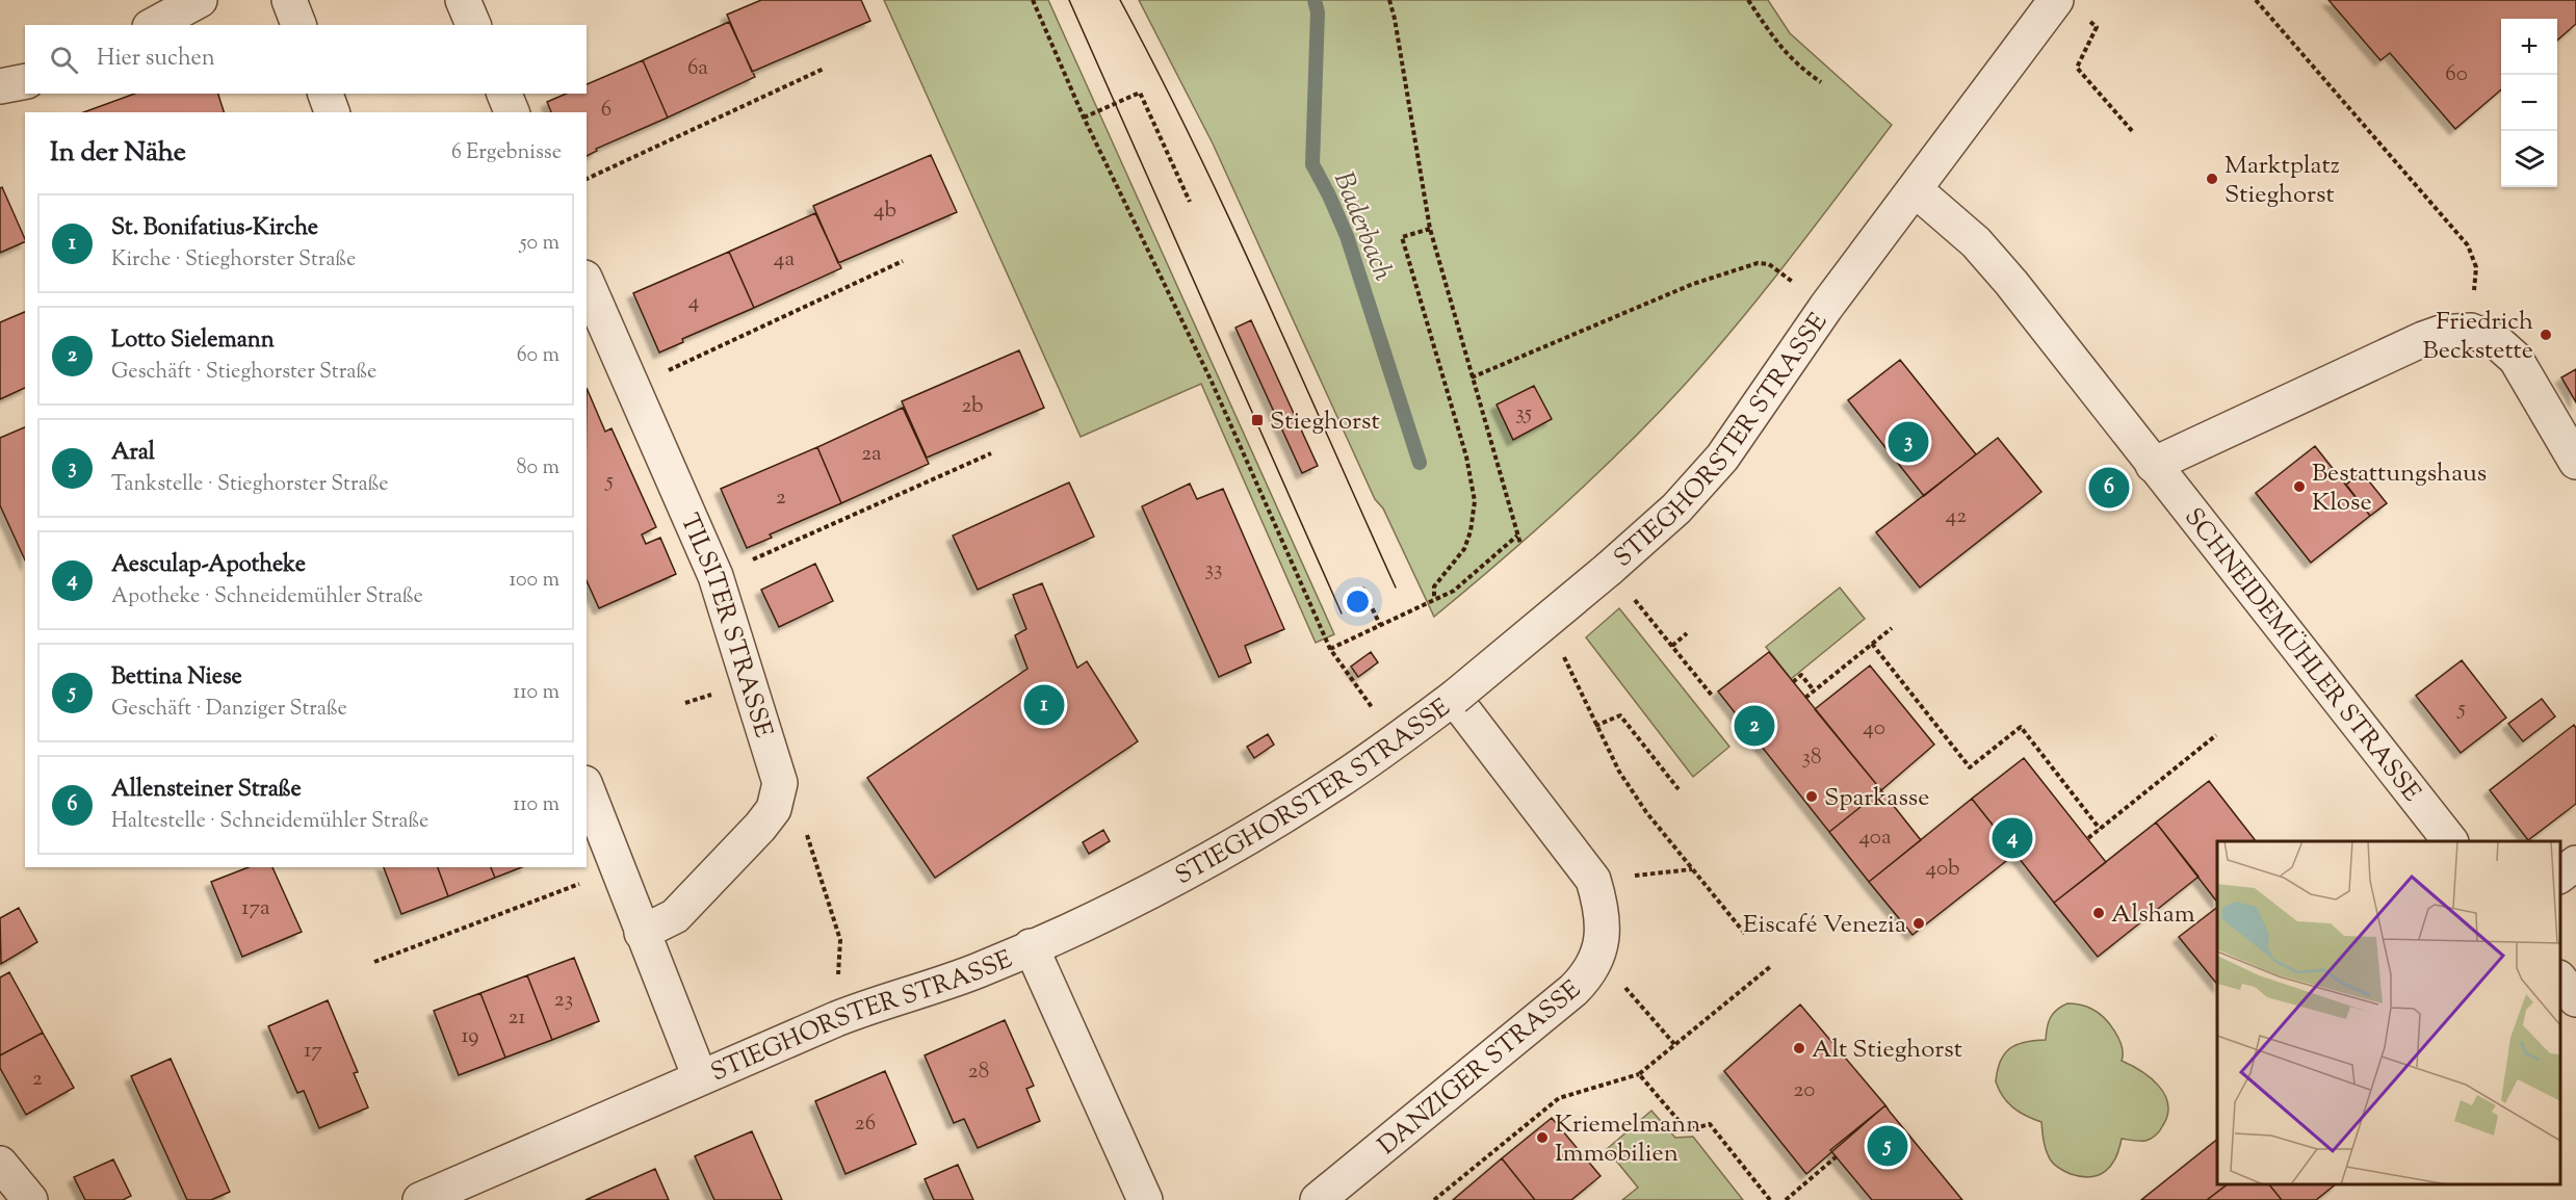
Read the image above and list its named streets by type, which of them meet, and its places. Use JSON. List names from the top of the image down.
{
  "streets": {
    "street": [
      "STIEGHORSTER STRASSE",
      "TILSITER STRASSE",
      "SCHNEIDEMÜHLER STRASSE",
      "DANZIGER STRASSE"
    ]
  },
  "crossings": [
    ["STIEGHORSTER STRASSE", "SCHNEIDEMÜHLER STRASSE"],
    ["STIEGHORSTER STRASSE", "DANZIGER STRASSE"]
  ],
  "water": ["Baderbach"],
  "places": {
    "other": [
      "Marktplatz Stieghorst",
      "Friedrich Beckstette",
      "Bestattungshaus Klose",
      "Sparkasse",
      "Alsham",
      "Eiscafé Venezia",
      "Alt Stieghorst",
      "Kriemelmann Immobilien"
    ],
    "transit": ["Stieghorst"]
  },
  "house_numbers": [
    "6a",
    "60",
    "6",
    "4b",
    "4a",
    "4",
    "2b",
    "35",
    "2a",
    "5",
    "2",
    "42",
    "33",
    "5",
    "40",
    "38",
    "40a",
    "40b",
    "17a",
    "23",
    "21",
    "19",
    "17",
    "28",
    "2",
    "20",
    "26"
  ],
  "page": {
    "map_buttons": ["+", "−"],
    "search": "Hier suchen",
    "heading": ["In der Nähe", "6 Ergebnisse"],
    "list": [
      {
        "mark": "1",
        "name": "St. Bonifatius-Kirche",
        "note": "Kirche · Stieghorster Straße",
        "value": "50 m"
      },
      {
        "mark": "2",
        "name": "Lotto Sielemann",
        "note": "Geschäft · Stieghorster Straße",
        "value": "60 m"
      },
      {
        "mark": "3",
        "name": "Aral",
        "note": "Tankstelle · Stieghorster Straße",
        "value": "80 m"
      },
      {
        "mark": "4",
        "name": "Aesculap-Apotheke",
        "note": "Apotheke · Schneidemühler Straße",
        "value": "100 m"
      },
      {
        "mark": "5",
        "name": "Bettina Niese",
        "note": "Geschäft · Danziger Straße",
        "value": "110 m"
      },
      {
        "mark": "6",
        "name": "Allensteiner Straße",
        "note": "Haltestelle · Schneidemühler Straße",
        "value": "110 m"
      }
    ],
    "pins": [
      "3",
      "6",
      "1",
      "2",
      "4",
      "5"
    ]
  }
}
